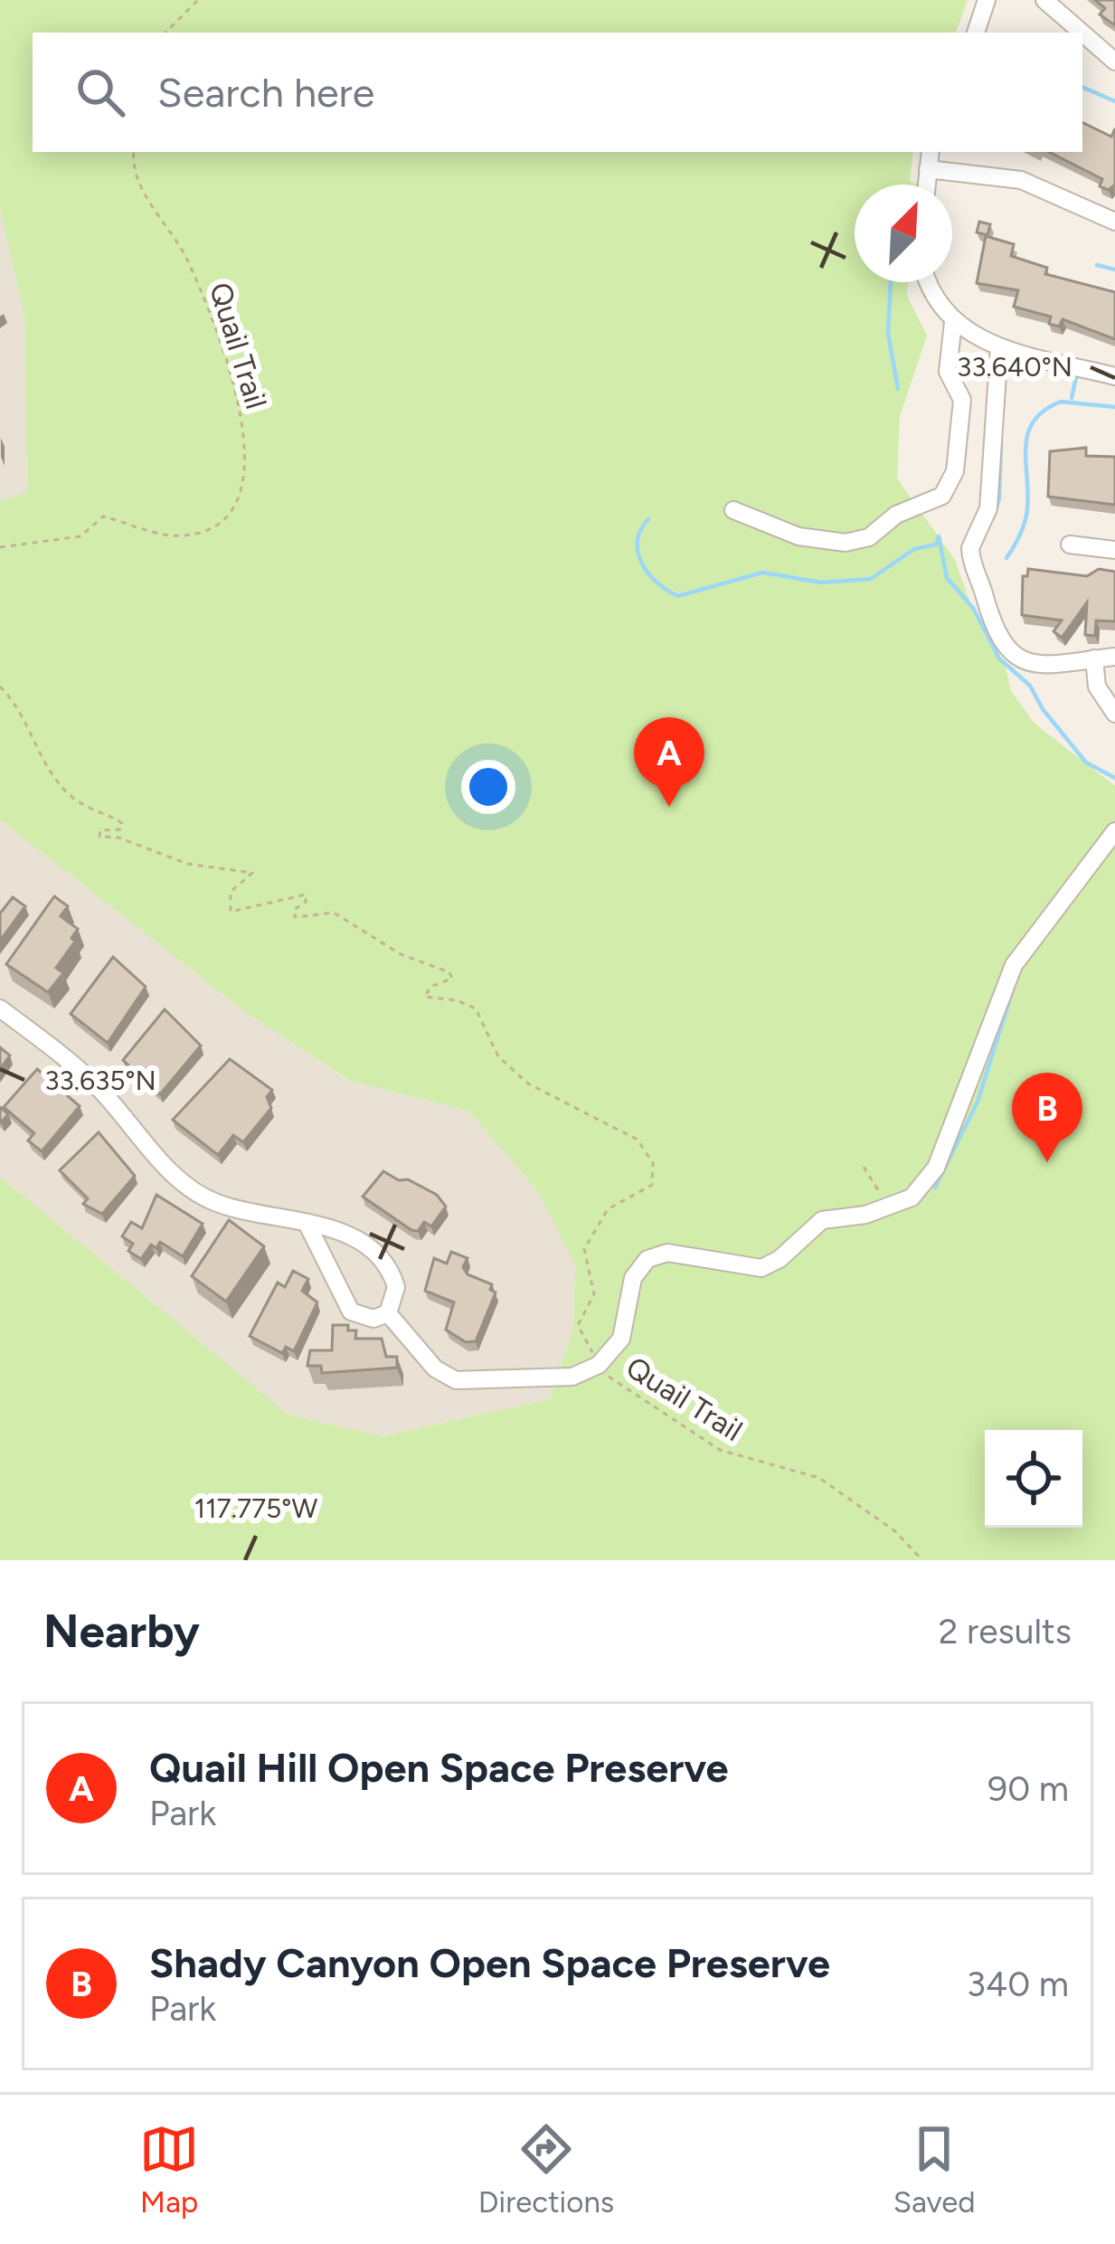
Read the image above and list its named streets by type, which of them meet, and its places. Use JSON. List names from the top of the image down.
{
  "streets": {
    "path": ["Quail Trail"]
  },
  "north": "top right",
  "page": {
    "search": "Search here",
    "pins": ["A", "B"],
    "heading": ["Nearby", "2 results"],
    "list": [
      {
        "mark": "A",
        "name": "Quail Hill Open Space Preserve",
        "note": "Park",
        "value": "90 m"
      },
      {
        "mark": "B",
        "name": "Shady Canyon Open Space Preserve",
        "note": "Park",
        "value": "340 m"
      }
    ],
    "nav": ["Map", "Directions", "Saved"]
  },
  "coordinates": ["33.640°N", "33.635°N", "117.775°W"]
}
